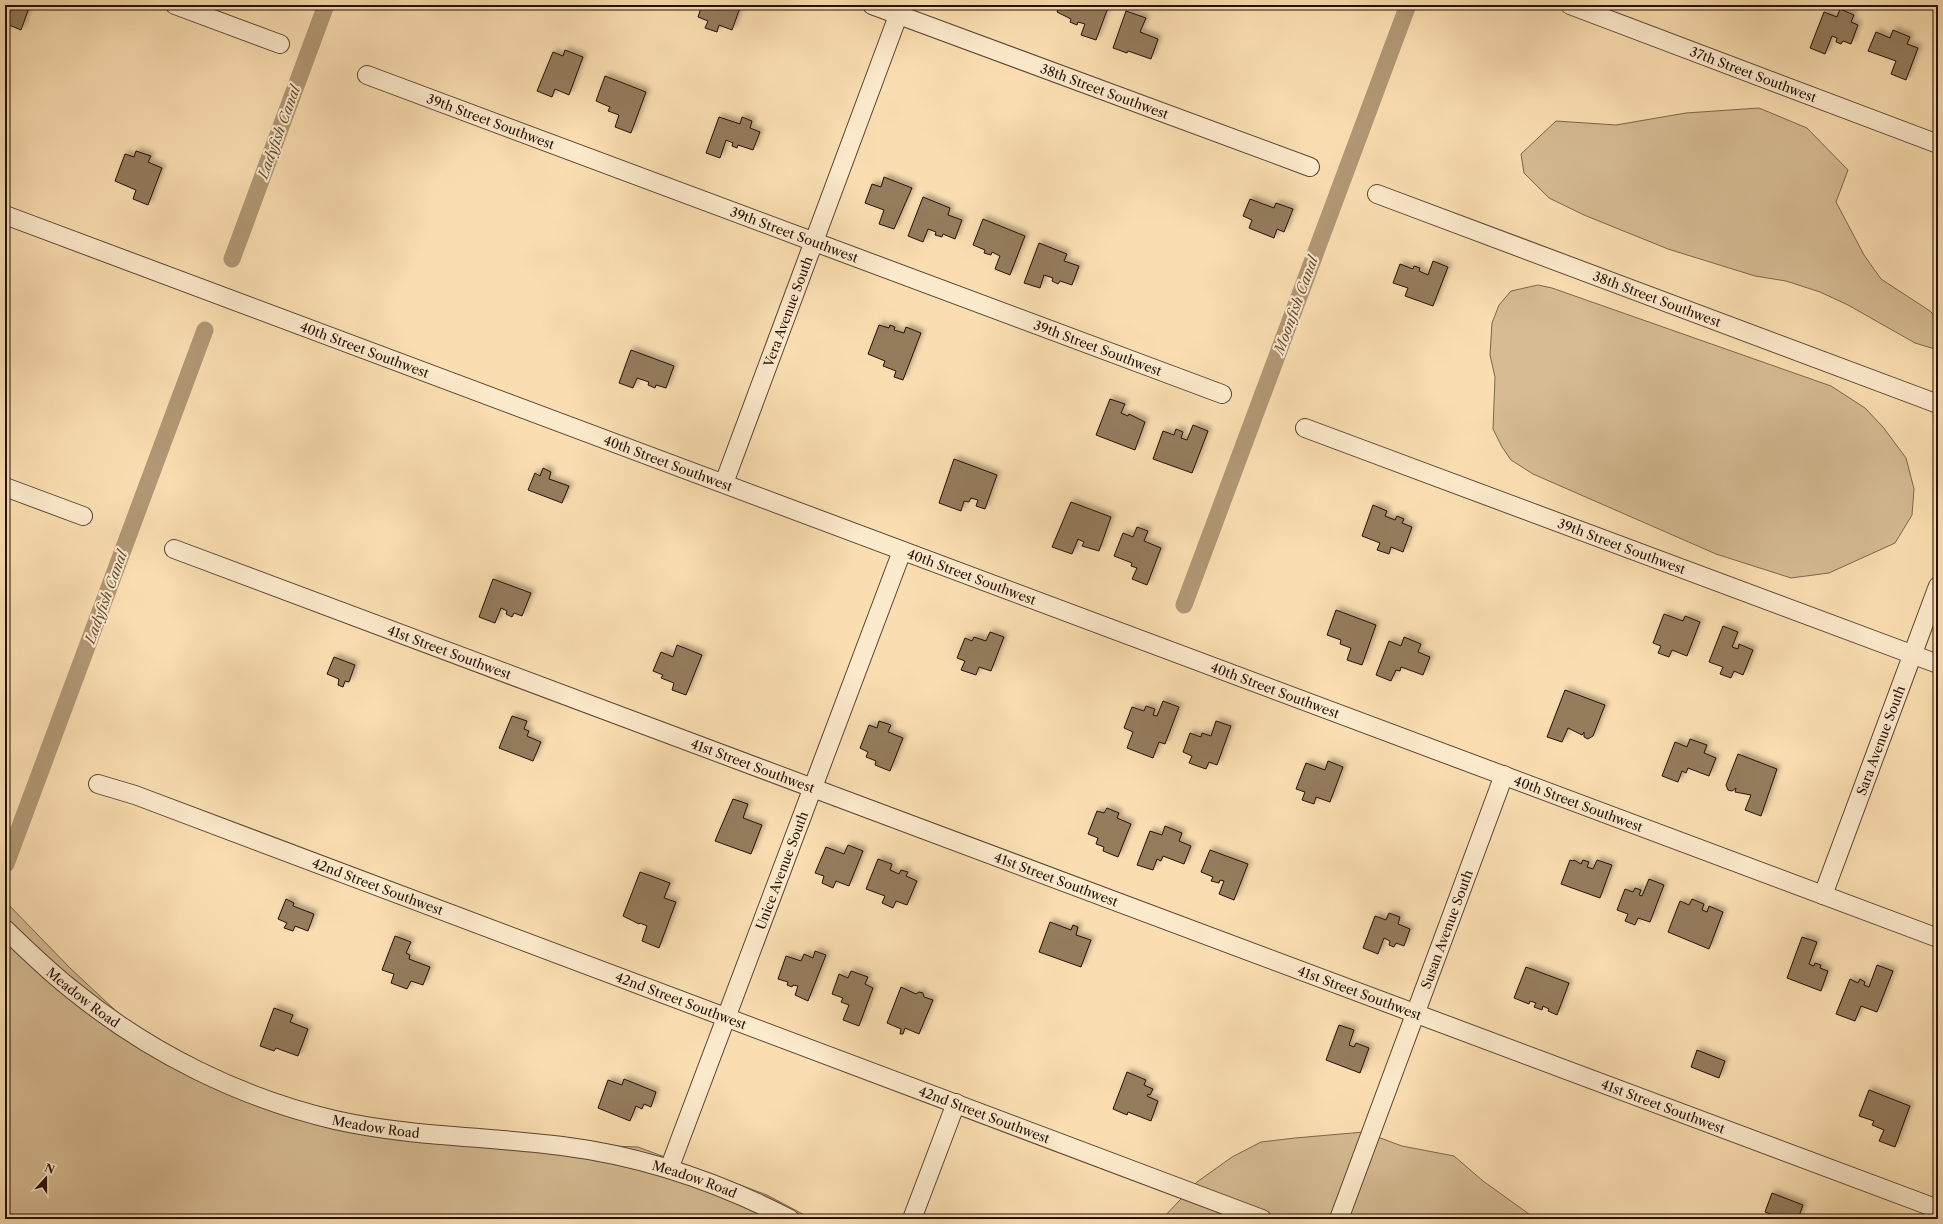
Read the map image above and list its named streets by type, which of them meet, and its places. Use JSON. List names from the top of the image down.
{
  "streets": {
    "street": [
      "37th Street Southwest",
      "38th Street Southwest",
      "39th Street Southwest",
      "Vera Avenue South",
      "40th Street Southwest",
      "41st Street Southwest",
      "Sara Avenue South",
      "Unice Avenue South",
      "42nd Street Southwest",
      "Susan Avenue South",
      "Meadow Road"
    ]
  },
  "crossings": [
    ["38th Street Southwest", "Vera Avenue South"],
    ["39th Street Southwest", "Vera Avenue South"],
    ["39th Street Southwest", "Sara Avenue South"],
    ["Vera Avenue South", "40th Street Southwest"],
    ["40th Street Southwest", "Sara Avenue South"],
    ["40th Street Southwest", "Unice Avenue South"],
    ["40th Street Southwest", "Susan Avenue South"],
    ["41st Street Southwest", "Unice Avenue South"],
    ["41st Street Southwest", "Susan Avenue South"],
    ["Unice Avenue South", "42nd Street Southwest"],
    ["Unice Avenue South", "Meadow Road"]
  ],
  "water": ["Ladyfish Canal", "Moonfish Canal"],
  "north": "top"
}
